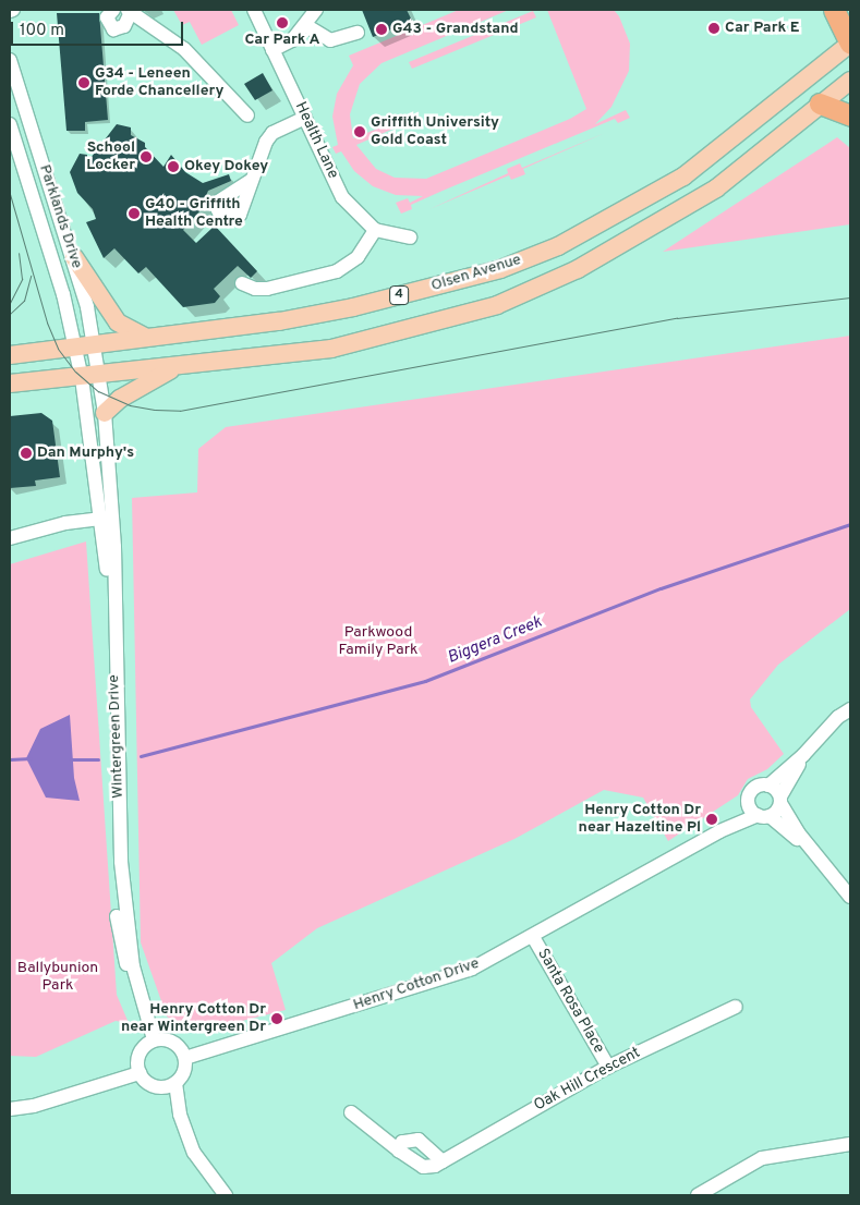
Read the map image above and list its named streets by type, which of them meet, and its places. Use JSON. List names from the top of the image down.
{
  "streets": {
    "main road": ["Olsen Avenue", "4"],
    "street": [
      "Health Lane",
      "Parklands Drive",
      "Wintergreen Drive",
      "Henry Cotton Drive",
      "Santa Rosa Place",
      "Oak Hill Crescent"
    ]
  },
  "crossings": [
    ["Parklands Drive", "Olsen Avenue"],
    ["Parklands Drive", "Wintergreen Drive"],
    ["Wintergreen Drive", "Henry Cotton Drive"],
    ["Henry Cotton Drive", "Santa Rosa Place"],
    ["Santa Rosa Place", "Oak Hill Crescent"]
  ],
  "water": ["Biggera Creek"],
  "parks": ["Parkwood Family Park", "Ballybunion Park"],
  "places": [
    "Car Park A",
    "Car Park E",
    "G43 - Grandstand",
    "G34 - Leneen Forde Chancellery",
    "Griffith University Gold Coast",
    "School Locker",
    "Okey Dokey",
    "G40 - Griffith Health Centre",
    "Dan Murphy's",
    "Henry Cotton Dr near Hazeltine Pl",
    "Henry Cotton Dr near Wintergreen Dr"
  ],
  "scale_bar": "100 m"
}
